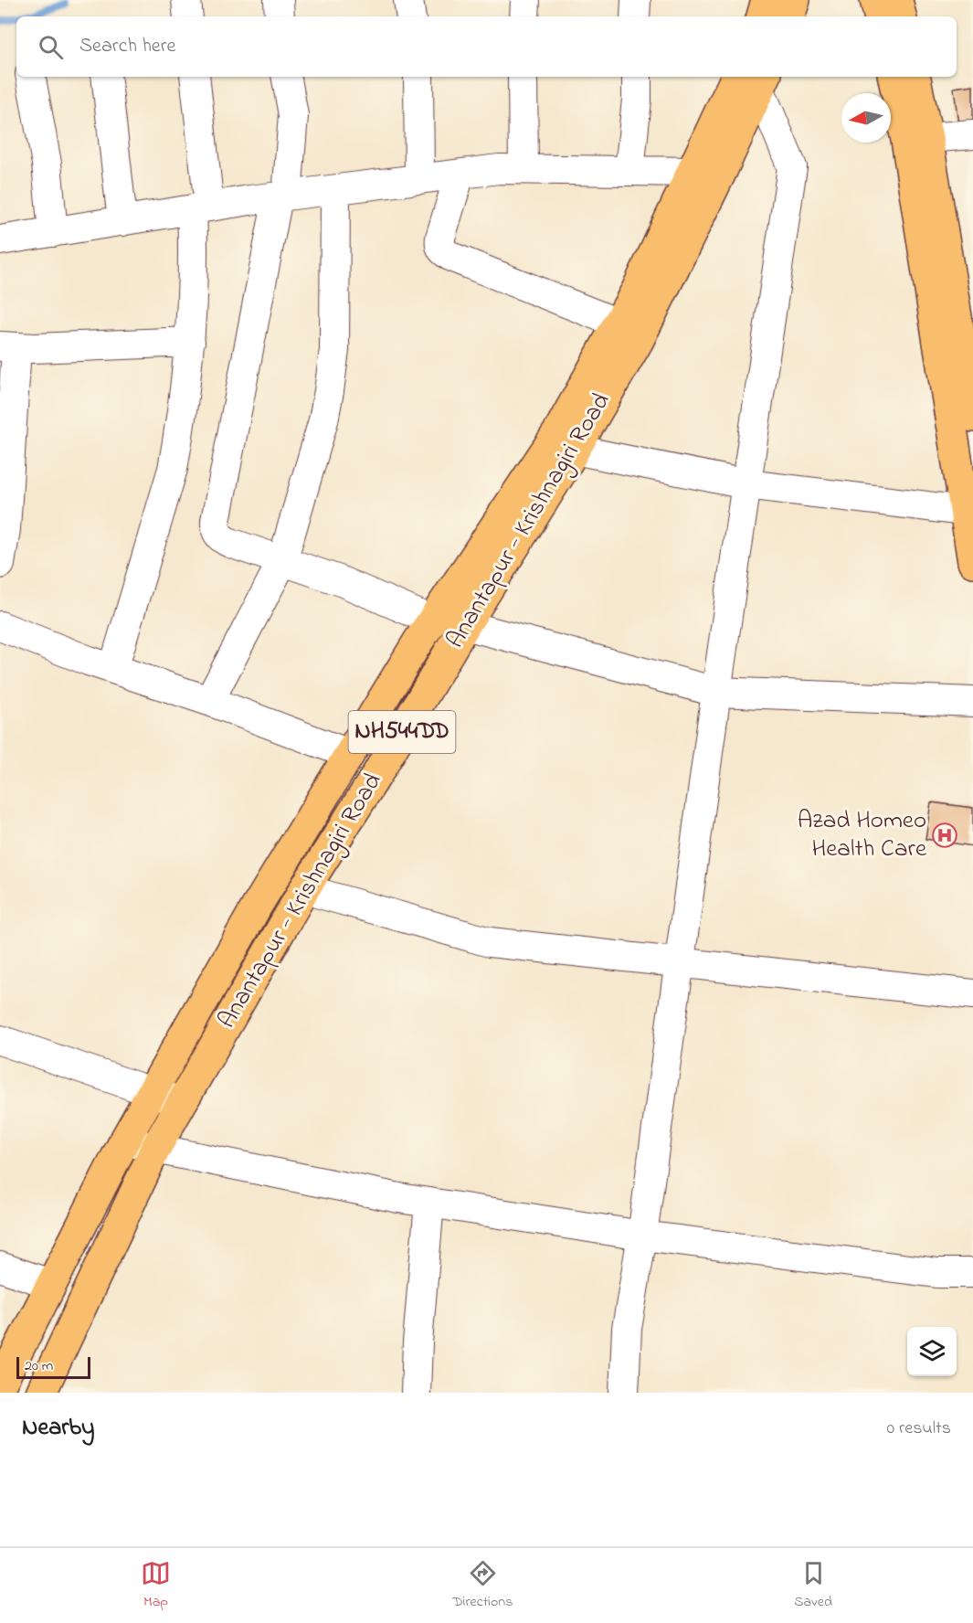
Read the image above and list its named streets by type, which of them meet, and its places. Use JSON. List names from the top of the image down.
{
  "streets": {
    "highway": ["Anantapur - Krishnagiri Road", "NH544DD"]
  },
  "places": {
    "hospital": ["Azad Homeo Health Care"]
  },
  "scale_bar": "20 m",
  "north": "left",
  "page": {
    "search": "Search here",
    "scale": "20 m",
    "heading": ["Nearby", "0 results"],
    "nav": ["Map", "Directions", "Saved"]
  }
}
